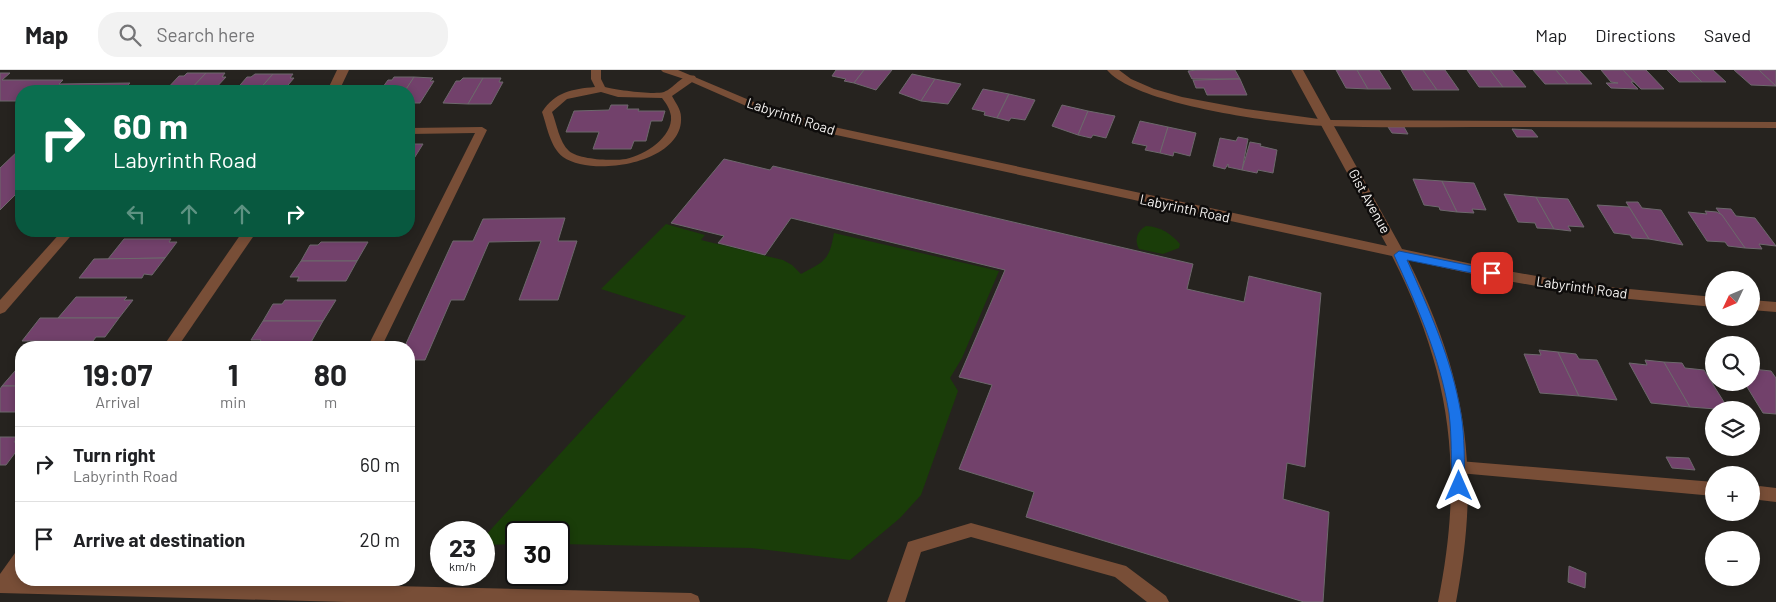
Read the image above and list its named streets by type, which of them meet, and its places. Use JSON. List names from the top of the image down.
{
  "streets": {
    "street": ["Labyrinth Road", "Gist Avenue"]
  },
  "crossings": [
    ["Labyrinth Road", "Gist Avenue"]
  ],
  "north": "bottom left",
  "page": {
    "header": "Map",
    "search": "Search here",
    "nav": ["Map", "Directions", "Saved"],
    "turn": ["60 m", "Labyrinth Road"],
    "map_buttons": ["+", "−"],
    "eta": [
      "19:07",
      "Arrival",
      "1",
      "min",
      "80",
      "m"
    ],
    "list": [
      {
        "name": "Turn right",
        "note": "Labyrinth Road",
        "value": "60 m"
      },
      {
        "name": "Arrive at destination",
        "value": "20 m"
      }
    ],
    "speed": "23 km/h",
    "limit": "30"
  }
}
